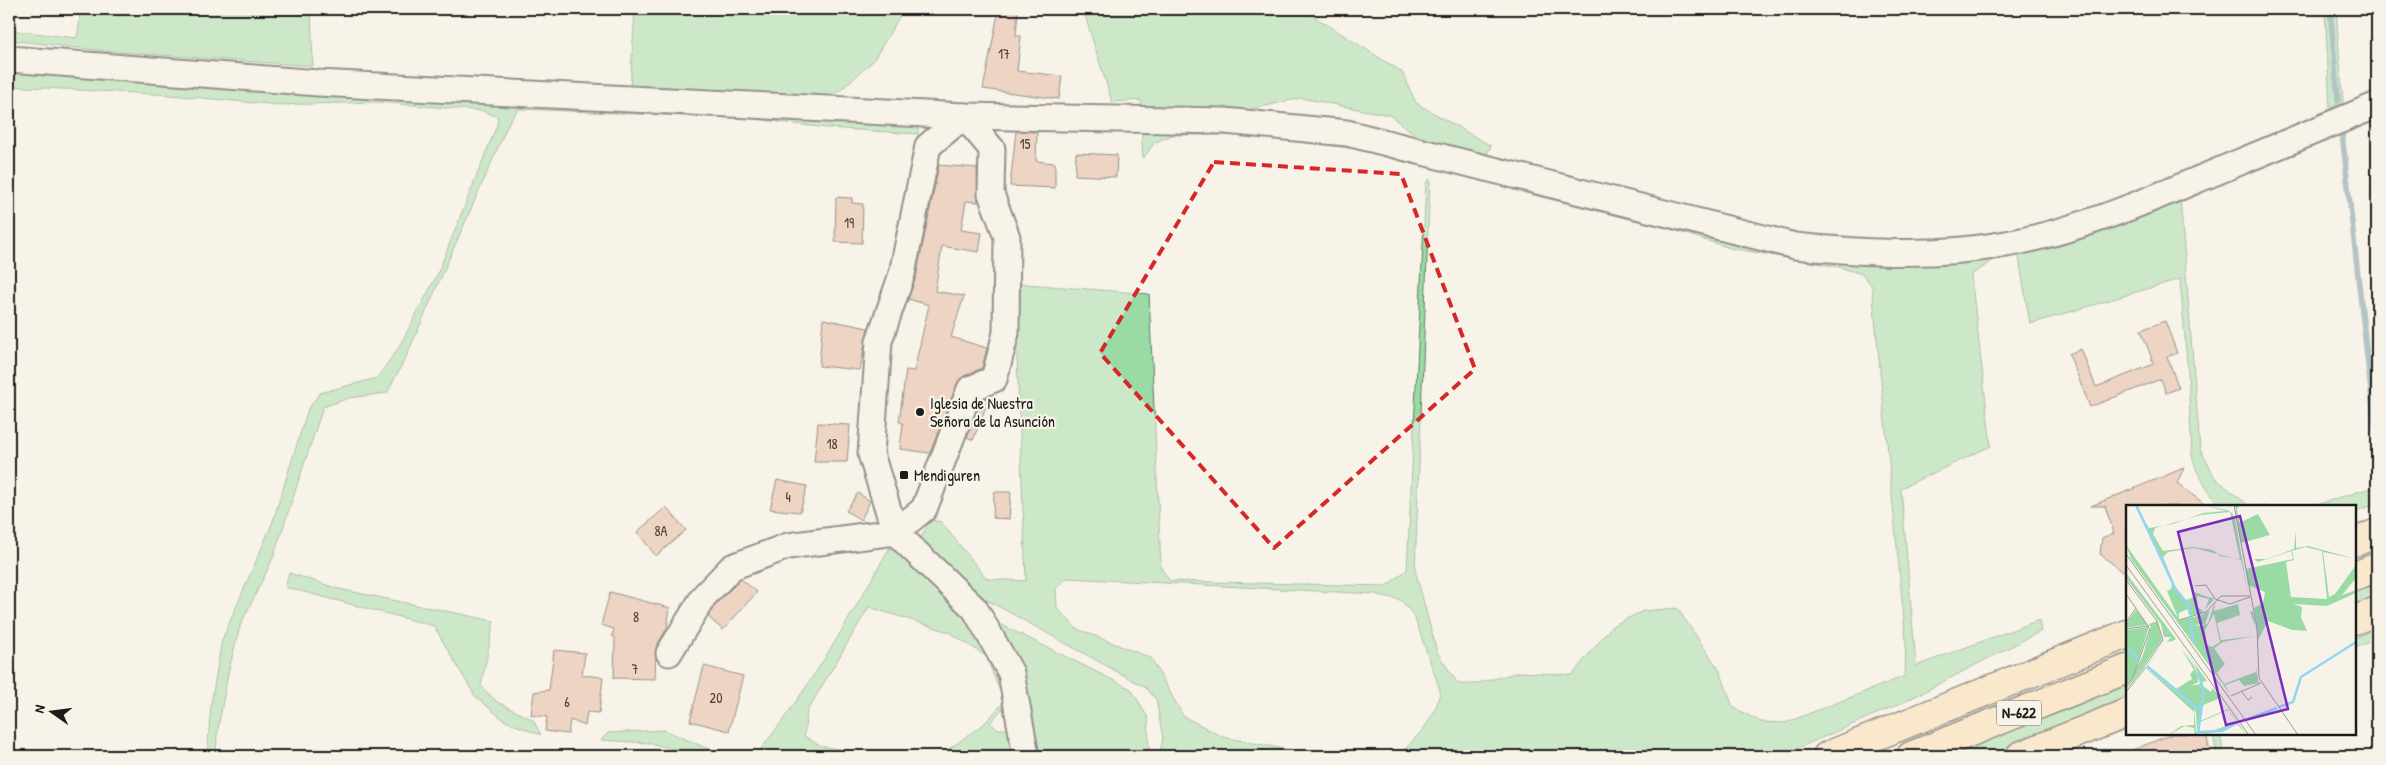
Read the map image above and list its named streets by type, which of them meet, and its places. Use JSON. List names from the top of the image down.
{
  "streets": {
    "highway": ["N-622"]
  },
  "places": {
    "other": ["Iglesia de Nuestra Señora de la Asunción"],
    "transit": ["Mendiguren"]
  },
  "house_numbers": [
    "17",
    "15",
    "19",
    "18",
    "4",
    "8A",
    "8",
    "7",
    "20",
    "6"
  ],
  "north": "left"
}
